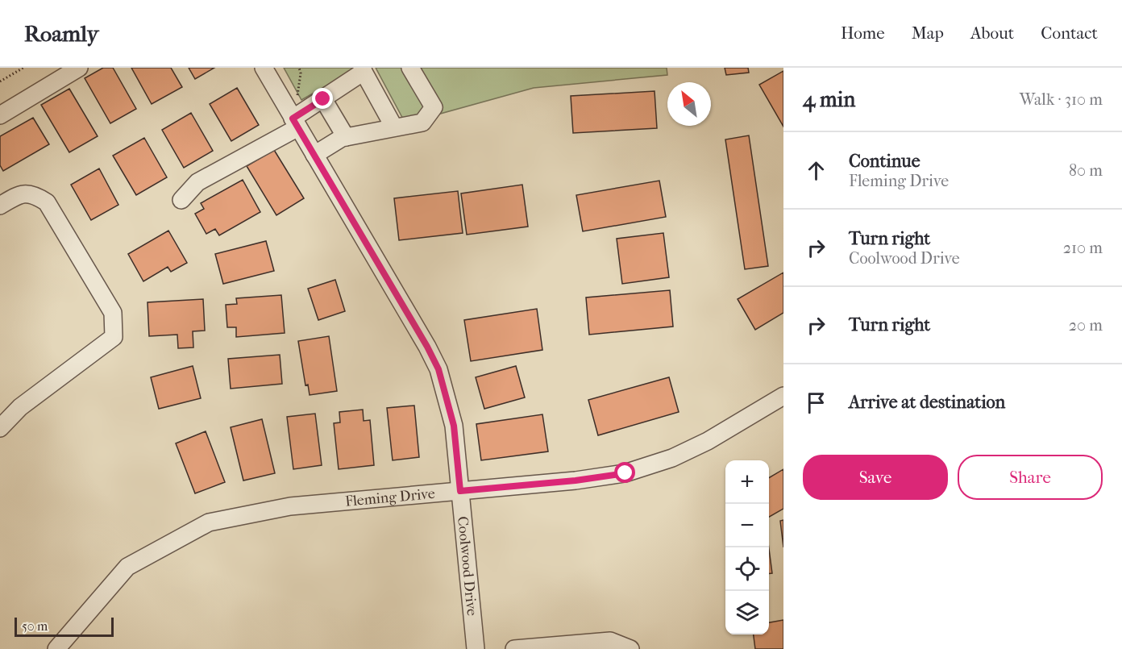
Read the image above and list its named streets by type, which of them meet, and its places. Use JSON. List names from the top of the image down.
{
  "streets": {
    "street": ["Fleming Drive", "Coolwood Drive"]
  },
  "crossings": [
    ["Fleming Drive", "Coolwood Drive"]
  ],
  "scale_bar": "50 m",
  "north": "top left",
  "page": {
    "header": "Roamly",
    "nav": [
      "Home",
      "Map",
      "About",
      "Contact"
    ],
    "heading": ["4 min", "Walk · 310 m"],
    "list": [
      ["Continue", "Fleming Drive", "80 m"],
      ["Turn right", "Coolwood Drive", "210 m"],
      ["Turn right", "20 m"],
      "Arrive at destination"
    ],
    "buttons": ["Save", "Share"],
    "map_buttons": ["+", "−"],
    "scale": "50 m"
  }
}
